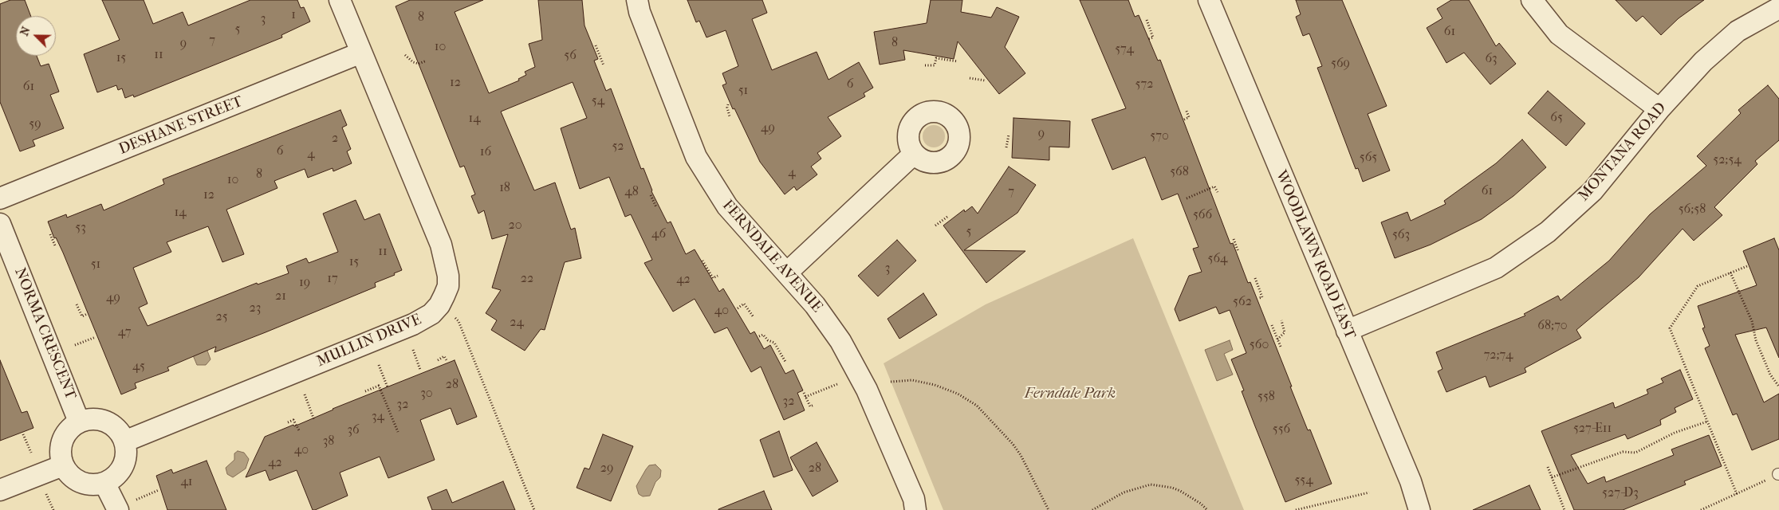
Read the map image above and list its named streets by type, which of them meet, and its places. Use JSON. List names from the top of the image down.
{
  "streets": {
    "street": [
      "DESHANE STREET",
      "MONTANA ROAD",
      "WOODLAWN ROAD EAST",
      "FERNDALE AVENUE",
      "NORMA CRESCENT",
      "MULLIN DRIVE"
    ]
  },
  "crossings": [
    ["DESHANE STREET", "MULLIN DRIVE"],
    ["MONTANA ROAD", "WOODLAWN ROAD EAST"],
    ["NORMA CRESCENT", "MULLIN DRIVE"]
  ],
  "parks": ["Ferndale Park"],
  "house_numbers": [
    "1",
    "8",
    "3",
    "5",
    "61",
    "7",
    "8",
    "9",
    "10",
    "574",
    "11",
    "56",
    "15",
    "63",
    "569",
    "12",
    "6",
    "572",
    "61",
    "51",
    "54",
    "65",
    "14",
    "59",
    "49",
    "9",
    "570",
    "2",
    "52",
    "6",
    "16",
    "4",
    "565",
    "52;54",
    "568",
    "4",
    "8",
    "10",
    "18",
    "61",
    "48",
    "7",
    "12",
    "56;58",
    "14",
    "566",
    "20",
    "53",
    "5",
    "46",
    "563",
    "11",
    "564",
    "15",
    "51",
    "3",
    "17",
    "22",
    "42",
    "19",
    "21",
    "49",
    "562",
    "23",
    "40",
    "25",
    "24",
    "68;70",
    "47",
    "560",
    "72;74",
    "45",
    "28",
    "30",
    "558",
    "32",
    "32",
    "34",
    "527-E11",
    "556",
    "36",
    "38",
    "40",
    "42",
    "29",
    "28",
    "554",
    "41",
    "527-D3"
  ],
  "north": "top left"
}
